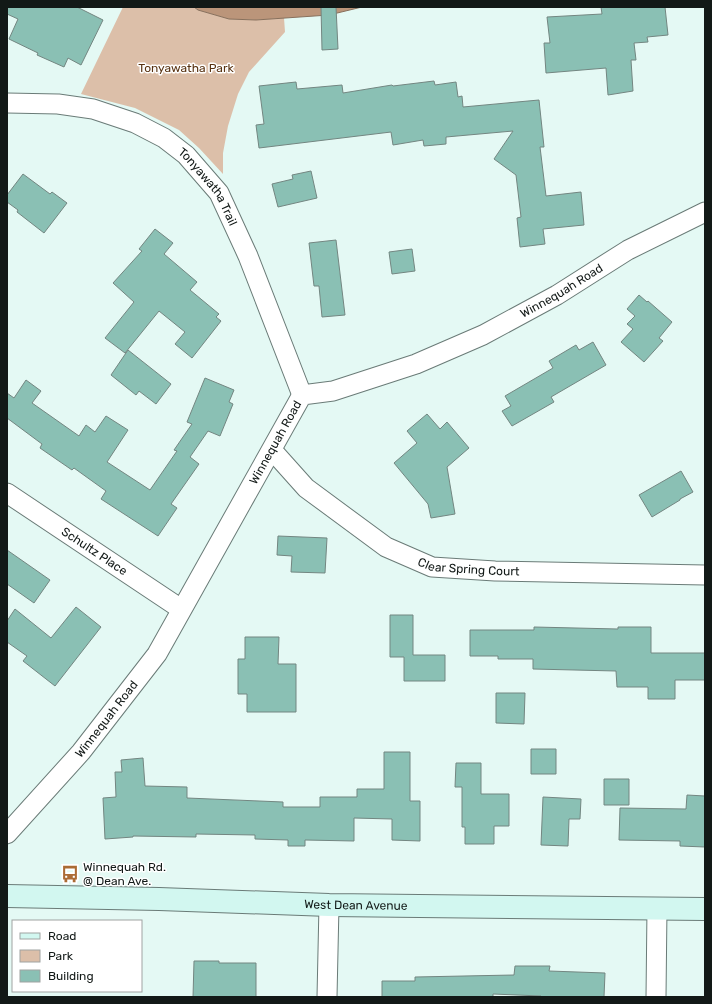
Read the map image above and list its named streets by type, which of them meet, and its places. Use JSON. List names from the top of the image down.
{
  "streets": {
    "street": [
      "Tonyawatha Trail",
      "Winnequah Road",
      "Schultz Place",
      "Clear Spring Court",
      "West Dean Avenue"
    ]
  },
  "crossings": [
    ["Tonyawatha Trail", "Winnequah Road"],
    ["Winnequah Road", "Schultz Place"],
    ["Winnequah Road", "Clear Spring Court"]
  ],
  "parks": ["Tonyawatha Park"],
  "places": {
    "bus stop": ["Winnequah Rd. @ Dean Ave."]
  },
  "legend": ["Road", "Park", "Building"]
}
